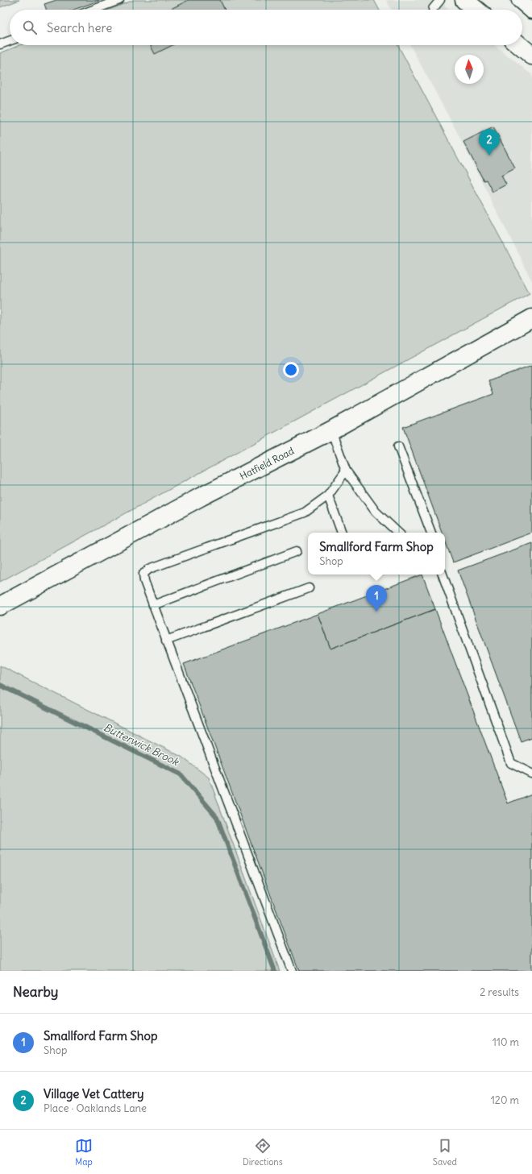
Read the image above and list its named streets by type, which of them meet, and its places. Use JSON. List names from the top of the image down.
{
  "streets": {
    "main road": ["Hatfield Road"]
  },
  "water": ["Butterwick Brook"],
  "north": "top",
  "page": {
    "search": "Search here",
    "pins": ["2", "1"],
    "popup": ["Smallford Farm Shop", "Shop"],
    "heading": ["Nearby", "2 results"],
    "list": [
      {
        "mark": "1",
        "name": "Smallford Farm Shop",
        "note": "Shop",
        "value": "110 m"
      },
      {
        "mark": "2",
        "name": "Village Vet Cattery",
        "note": "Place · Oaklands Lane",
        "value": "120 m"
      }
    ],
    "nav": ["Map", "Directions", "Saved"]
  }
}
